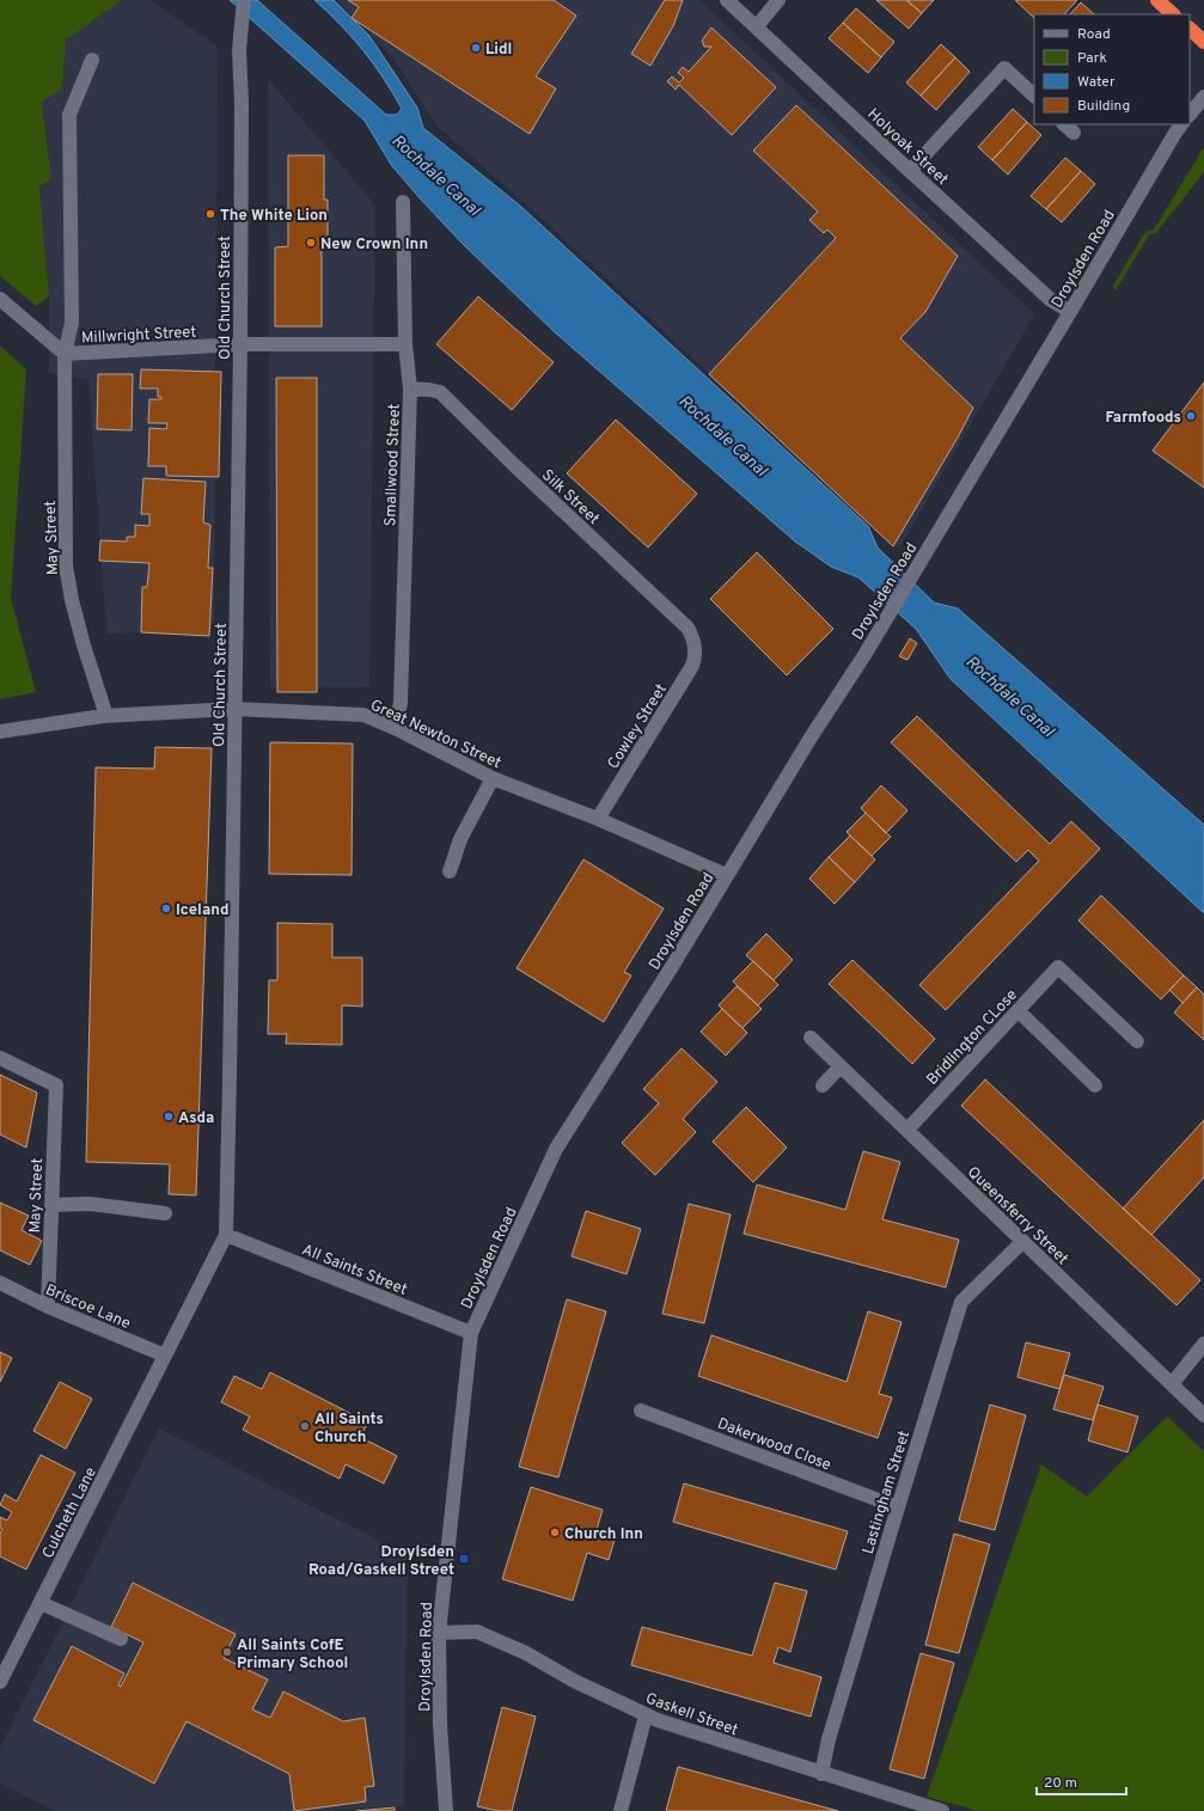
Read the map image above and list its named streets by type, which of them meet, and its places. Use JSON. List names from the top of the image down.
{
  "streets": {
    "street": [
      "Holyoak Street",
      "Droylsden Road",
      "Old Church Street",
      "Millwright Street",
      "Smallwood Street",
      "Silk Street",
      "May Street",
      "Cowley Street",
      "Great Newton Street",
      "Bridlington CLose",
      "Queensferry Street",
      "All Saints Street",
      "Briscoe Lane",
      "Dakerwood Close",
      "Lastingham Street",
      "Culcheth Lane",
      "Gaskell Street"
    ]
  },
  "crossings": [
    ["Holyoak Street", "Droylsden Road"],
    ["Droylsden Road", "Great Newton Street"],
    ["Droylsden Road", "All Saints Street"],
    ["Droylsden Road", "Gaskell Street"],
    ["Old Church Street", "Millwright Street"],
    ["Old Church Street", "Great Newton Street"],
    ["Old Church Street", "All Saints Street"],
    ["Old Church Street", "Briscoe Lane"],
    ["Old Church Street", "Culcheth Lane"],
    ["Millwright Street", "Smallwood Street"],
    ["Millwright Street", "May Street"],
    ["Smallwood Street", "Silk Street"],
    ["Smallwood Street", "Great Newton Street"],
    ["Silk Street", "Cowley Street"],
    ["May Street", "Great Newton Street"],
    ["May Street", "Briscoe Lane"],
    ["Cowley Street", "Great Newton Street"],
    ["Bridlington CLose", "Queensferry Street"],
    ["Queensferry Street", "Lastingham Street"],
    ["Briscoe Lane", "Culcheth Lane"],
    ["Dakerwood Close", "Lastingham Street"],
    ["Lastingham Street", "Gaskell Street"]
  ],
  "water": ["Rochdale Canal"],
  "places": {
    "other": [
      "Lidl",
      "The White Lion",
      "New Crown Inn",
      "Farmfoods",
      "Iceland",
      "Asda",
      "All Saints Church",
      "Church Inn",
      "All Saints CofE Primary School"
    ],
    "transit": ["Droylsden Road/Gaskell Street"]
  },
  "legend": [
    "Road",
    "Park",
    "Water",
    "Building"
  ],
  "scale_bar": "20 m"
}
